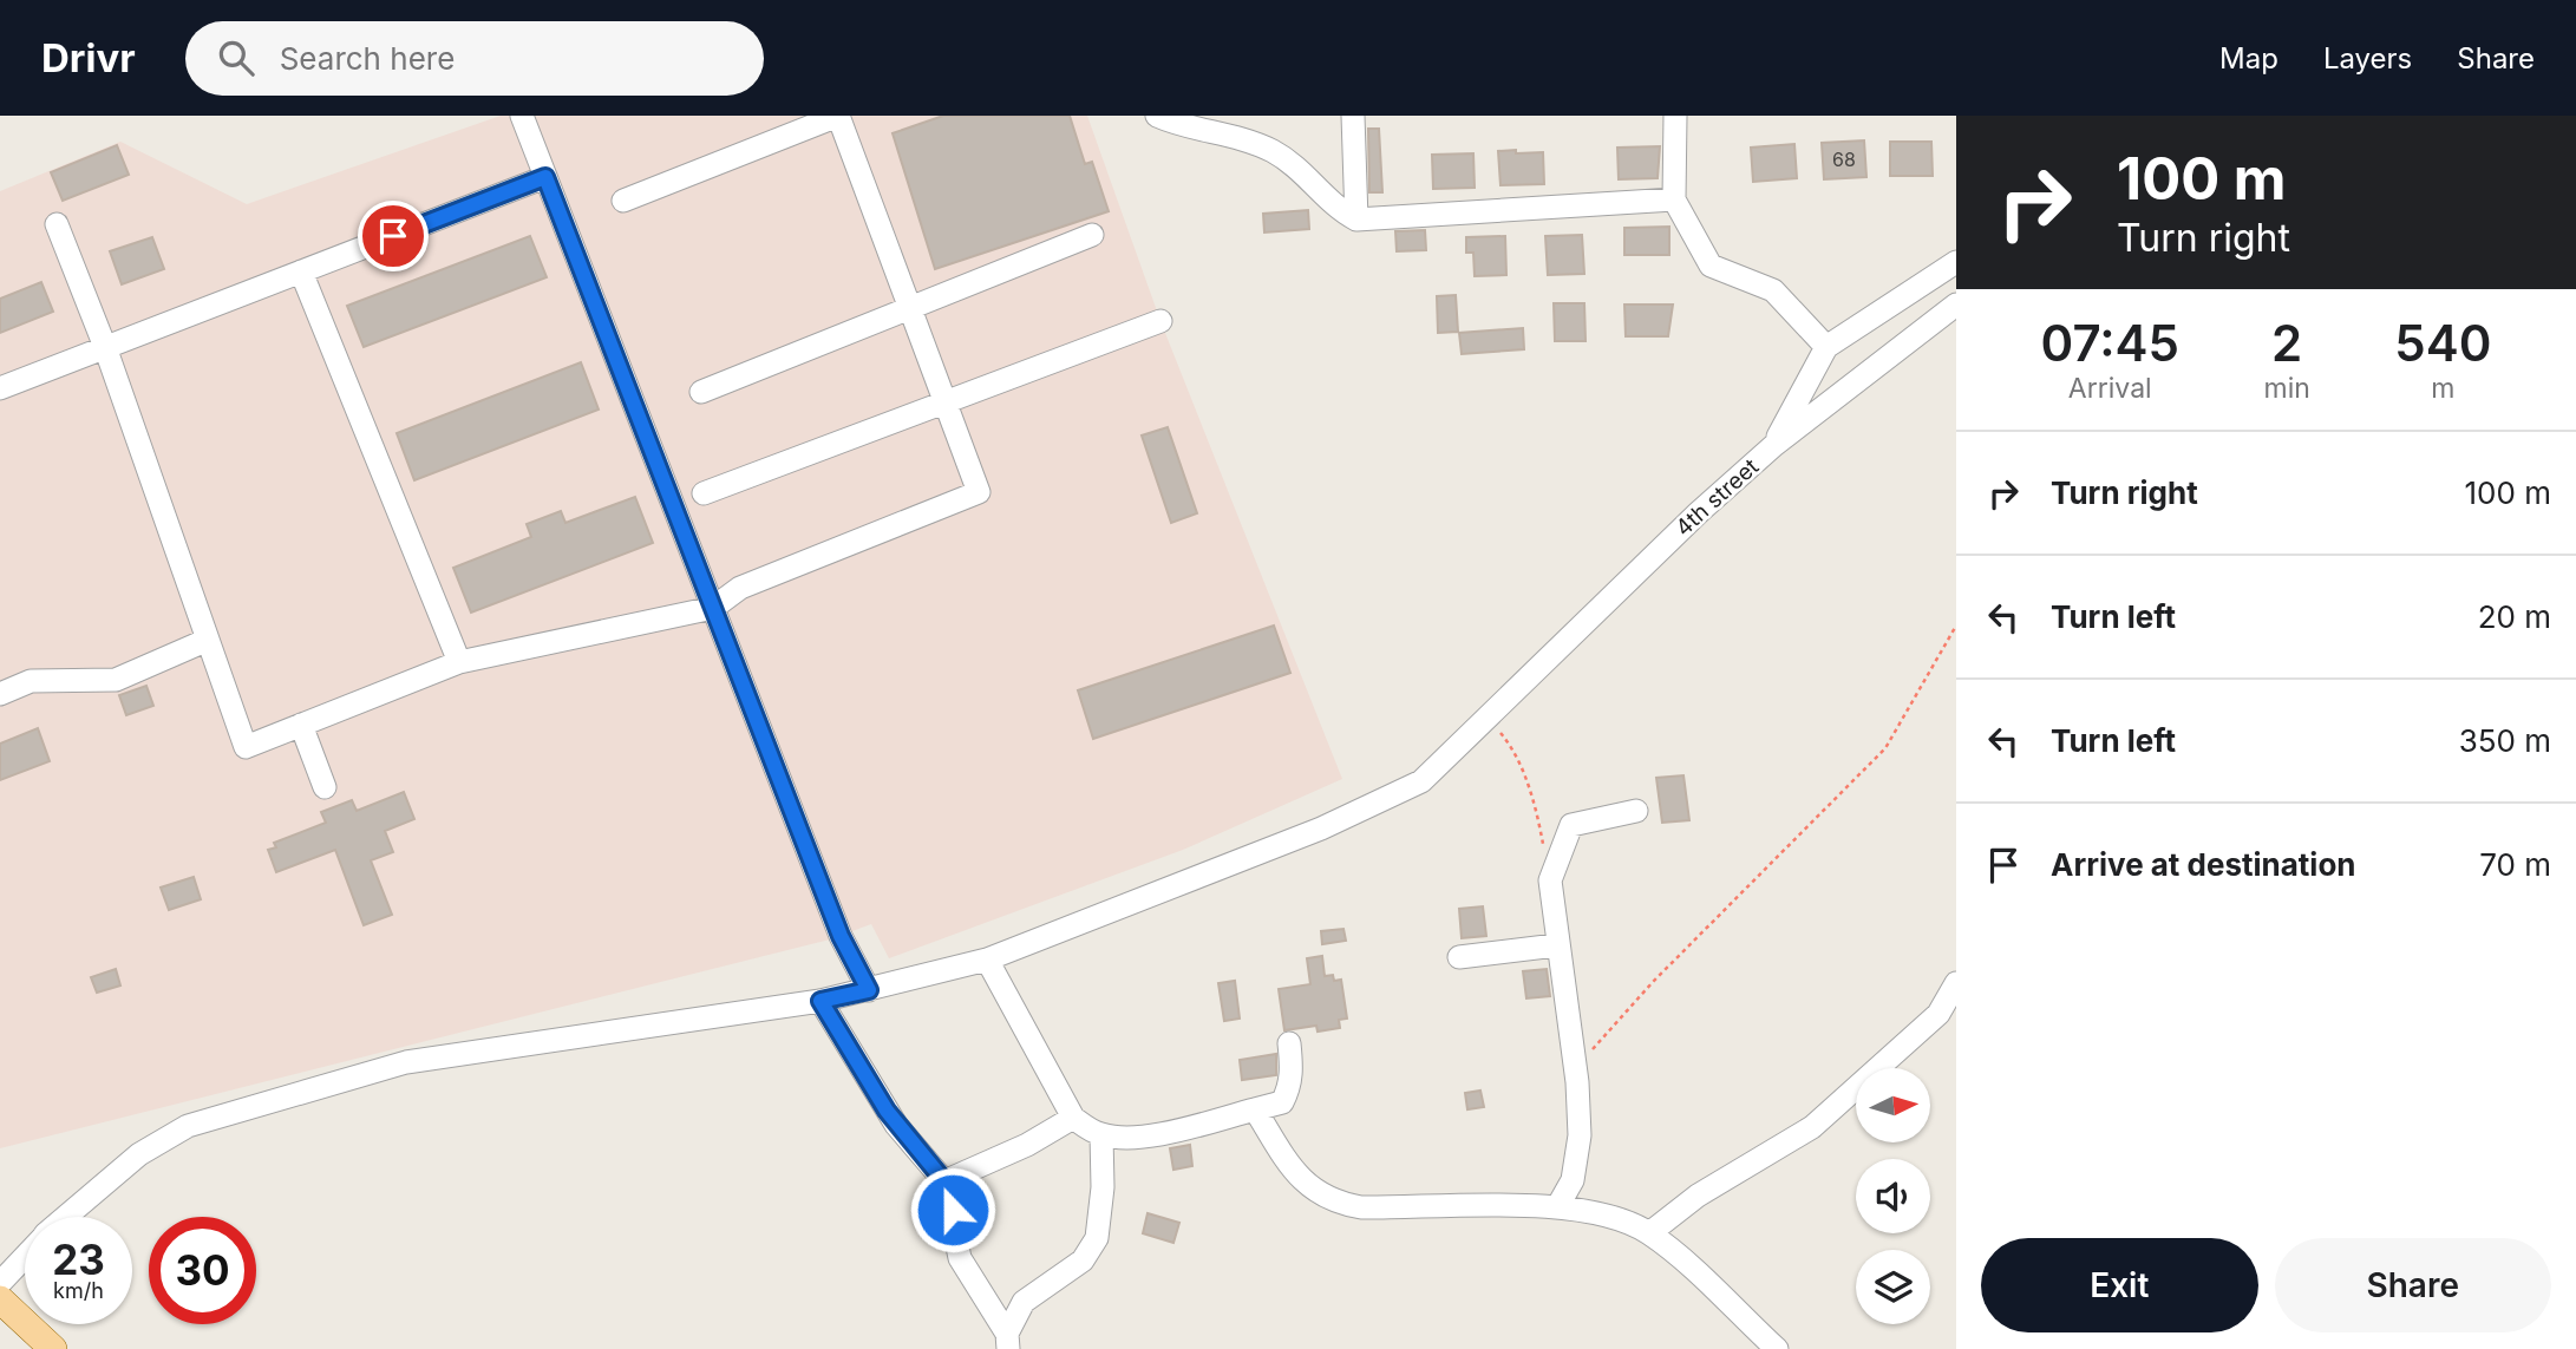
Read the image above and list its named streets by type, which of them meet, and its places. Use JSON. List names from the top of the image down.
{
  "streets": {
    "street": ["4th street"]
  },
  "house_numbers": ["68"],
  "north": "right",
  "page": {
    "header": "Drivr",
    "search": "Search here",
    "nav": ["Map", "Layers", "Share"],
    "turn": ["100 m", "Turn right"],
    "eta": [
      "07:45",
      "Arrival",
      "2",
      "min",
      "540",
      "m"
    ],
    "list": [
      {
        "name": "Turn right",
        "value": "100 m"
      },
      {
        "name": "Turn left",
        "value": "20 m"
      },
      {
        "name": "Turn left",
        "value": "350 m"
      },
      {
        "name": "Arrive at destination",
        "value": "70 m"
      }
    ],
    "speed": "23 km/h",
    "limit": "30",
    "buttons": ["Exit", "Share"]
  }
}
